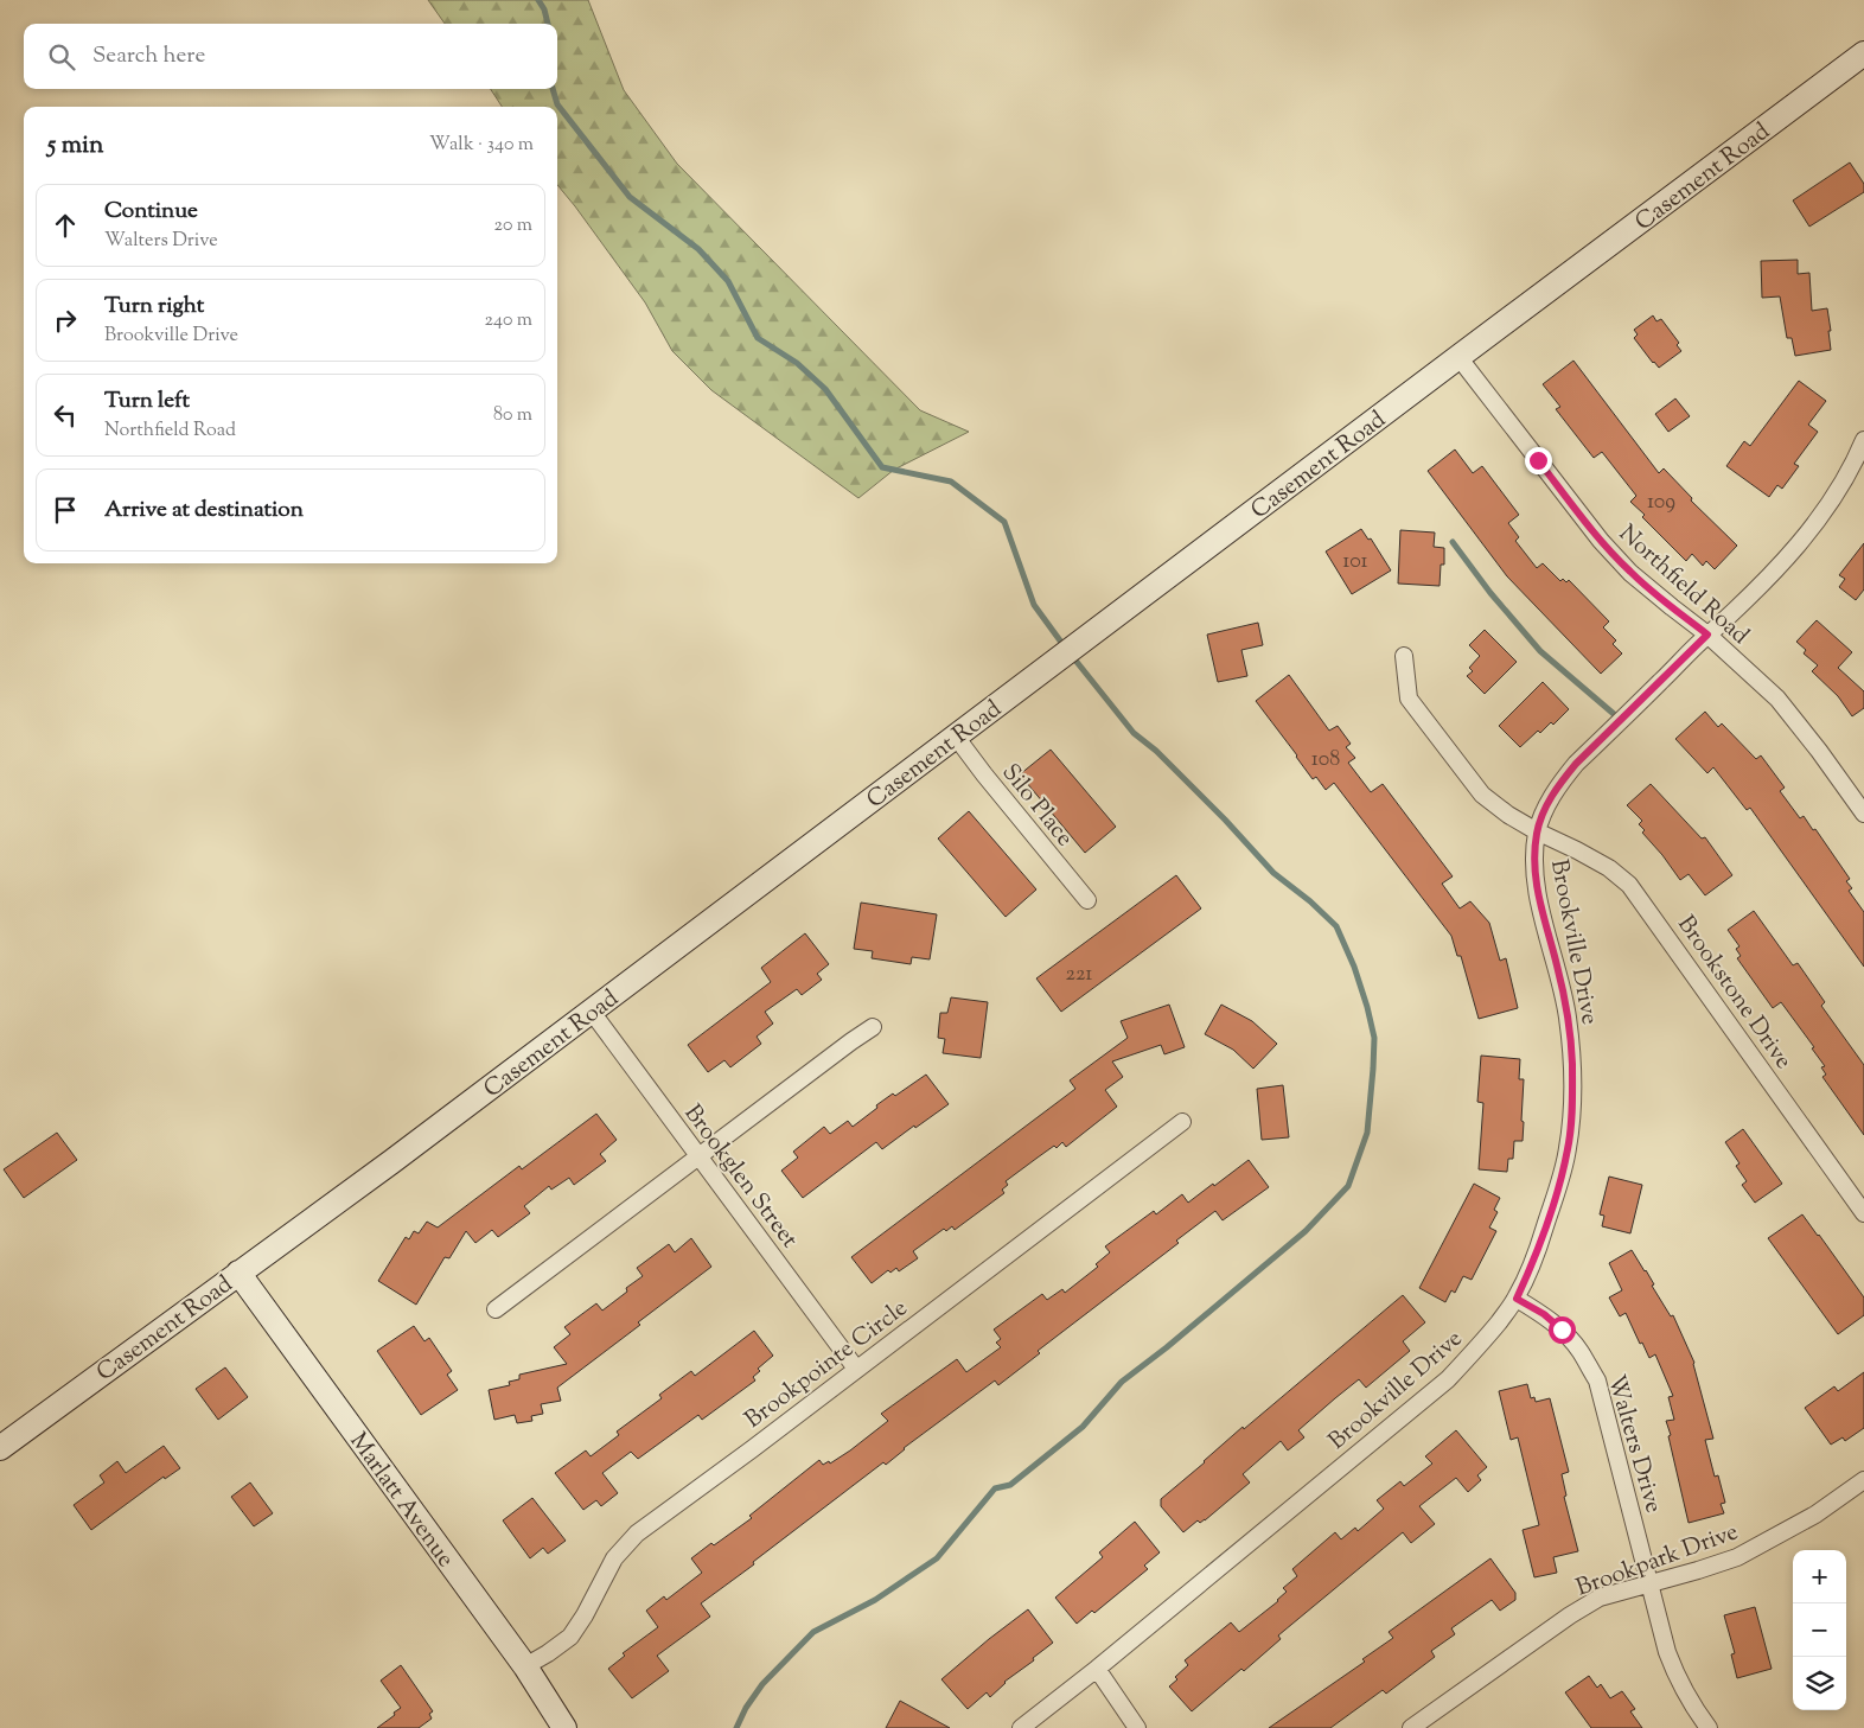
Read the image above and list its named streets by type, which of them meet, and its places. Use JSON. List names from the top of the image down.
{
  "streets": {
    "street": [
      "Casement Road",
      "Northfield Road",
      "Silo Place",
      "Brookville Drive",
      "Brookstone Drive",
      "Brookglen Street",
      "Brookpointe Circle",
      "Walters Drive",
      "Marlatt Avenue",
      "Brookpark Drive"
    ]
  },
  "crossings": [
    ["Casement Road", "Northfield Road"],
    ["Casement Road", "Silo Place"],
    ["Casement Road", "Brookglen Street"],
    ["Casement Road", "Marlatt Avenue"],
    ["Northfield Road", "Brookville Drive"],
    ["Brookville Drive", "Brookstone Drive"],
    ["Brookville Drive", "Walters Drive"],
    ["Brookglen Street", "Brookpointe Circle"],
    ["Brookpointe Circle", "Marlatt Avenue"],
    ["Walters Drive", "Brookpark Drive"]
  ],
  "house_numbers": [
    "109",
    "101",
    "108",
    "221"
  ],
  "page": {
    "search": "Search here",
    "heading": ["5 min", "Walk · 340 m"],
    "list": [
      ["Continue", "Walters Drive", "20 m"],
      ["Turn right", "Brookville Drive", "240 m"],
      ["Turn left", "Northfield Road", "80 m"],
      "Arrive at destination"
    ],
    "map_buttons": ["+", "−"]
  }
}
